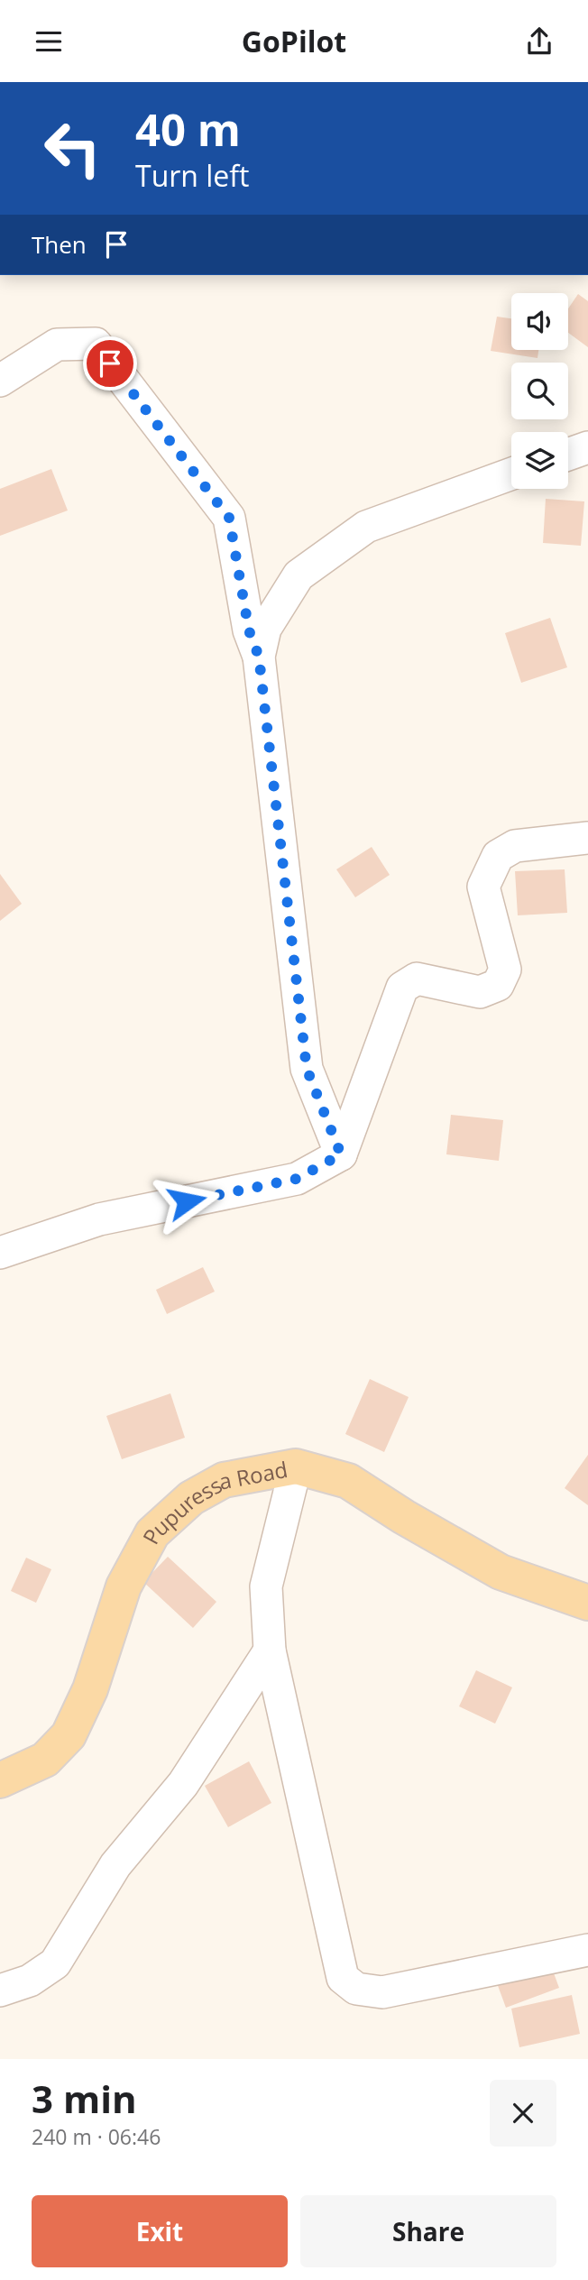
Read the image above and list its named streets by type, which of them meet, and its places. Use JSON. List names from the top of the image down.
{
  "streets": {
    "main road": ["Pupuressa Road"]
  },
  "page": {
    "header": "GoPilot",
    "turn": ["40 m", "Turn left"],
    "then": "Then",
    "heading": ["3 min", "240 m · 06:46"],
    "buttons": ["Exit", "Share"]
  }
}
